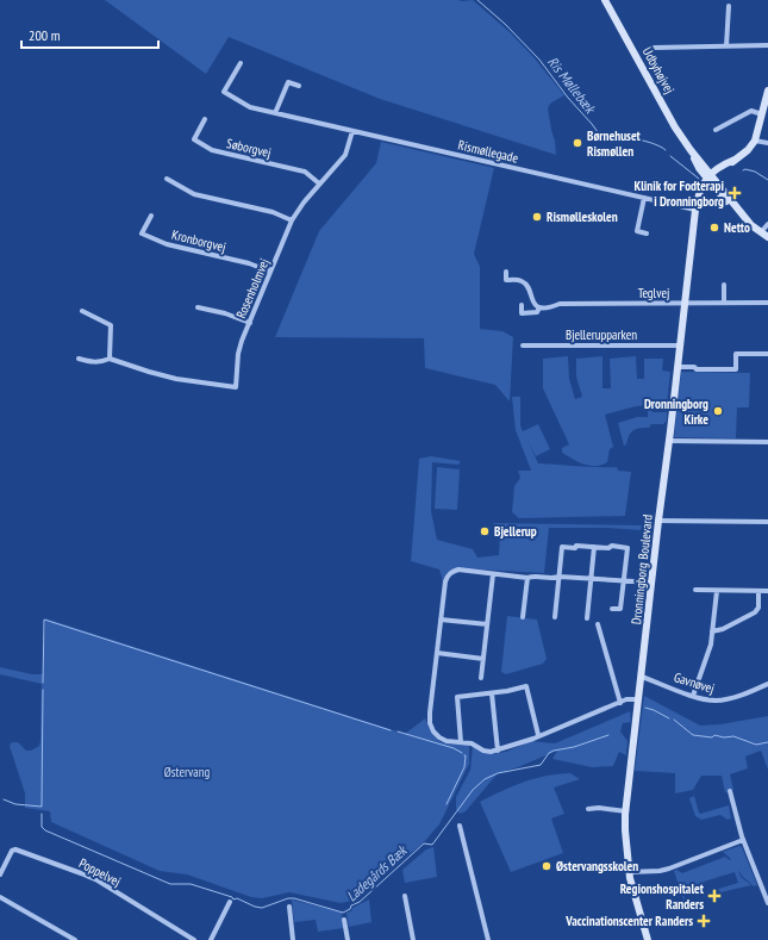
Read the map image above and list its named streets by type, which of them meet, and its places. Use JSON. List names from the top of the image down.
{
  "streets": {
    "street": [
      "Udbyhøjvej",
      "Søborgvej",
      "Rismøllegade",
      "Kronborgvej",
      "Rosenholmvej",
      "Teglvej",
      "Bjellerupparken",
      "Dronningborg Boulevard",
      "Gavnøvej",
      "Poppelvej"
    ]
  },
  "crossings": [
    ["Udbyhøjvej", "Dronningborg Boulevard"],
    ["Søborgvej", "Rosenholmvej"],
    ["Rismøllegade", "Rosenholmvej"],
    ["Rismøllegade", "Dronningborg Boulevard"],
    ["Kronborgvej", "Rosenholmvej"],
    ["Teglvej", "Dronningborg Boulevard"],
    ["Bjellerupparken", "Dronningborg Boulevard"],
    ["Dronningborg Boulevard", "Gavnøvej"]
  ],
  "water": ["Ris Møllebæk", "Ladegårds Bæk"],
  "parks": ["Østervang"],
  "places": {
    "other": [
      "Børnehuset Rismøllen",
      "Rismølleskolen",
      "Netto",
      "Dronningborg Kirke",
      "Bjellerup",
      "Østervangsskolen"
    ],
    "health": ["Klinik for Fodterapi i Dronningborg", "Regionshospitalet Randers", "Vaccinationscenter Randers"]
  },
  "scale_bar": "200 m"
}
